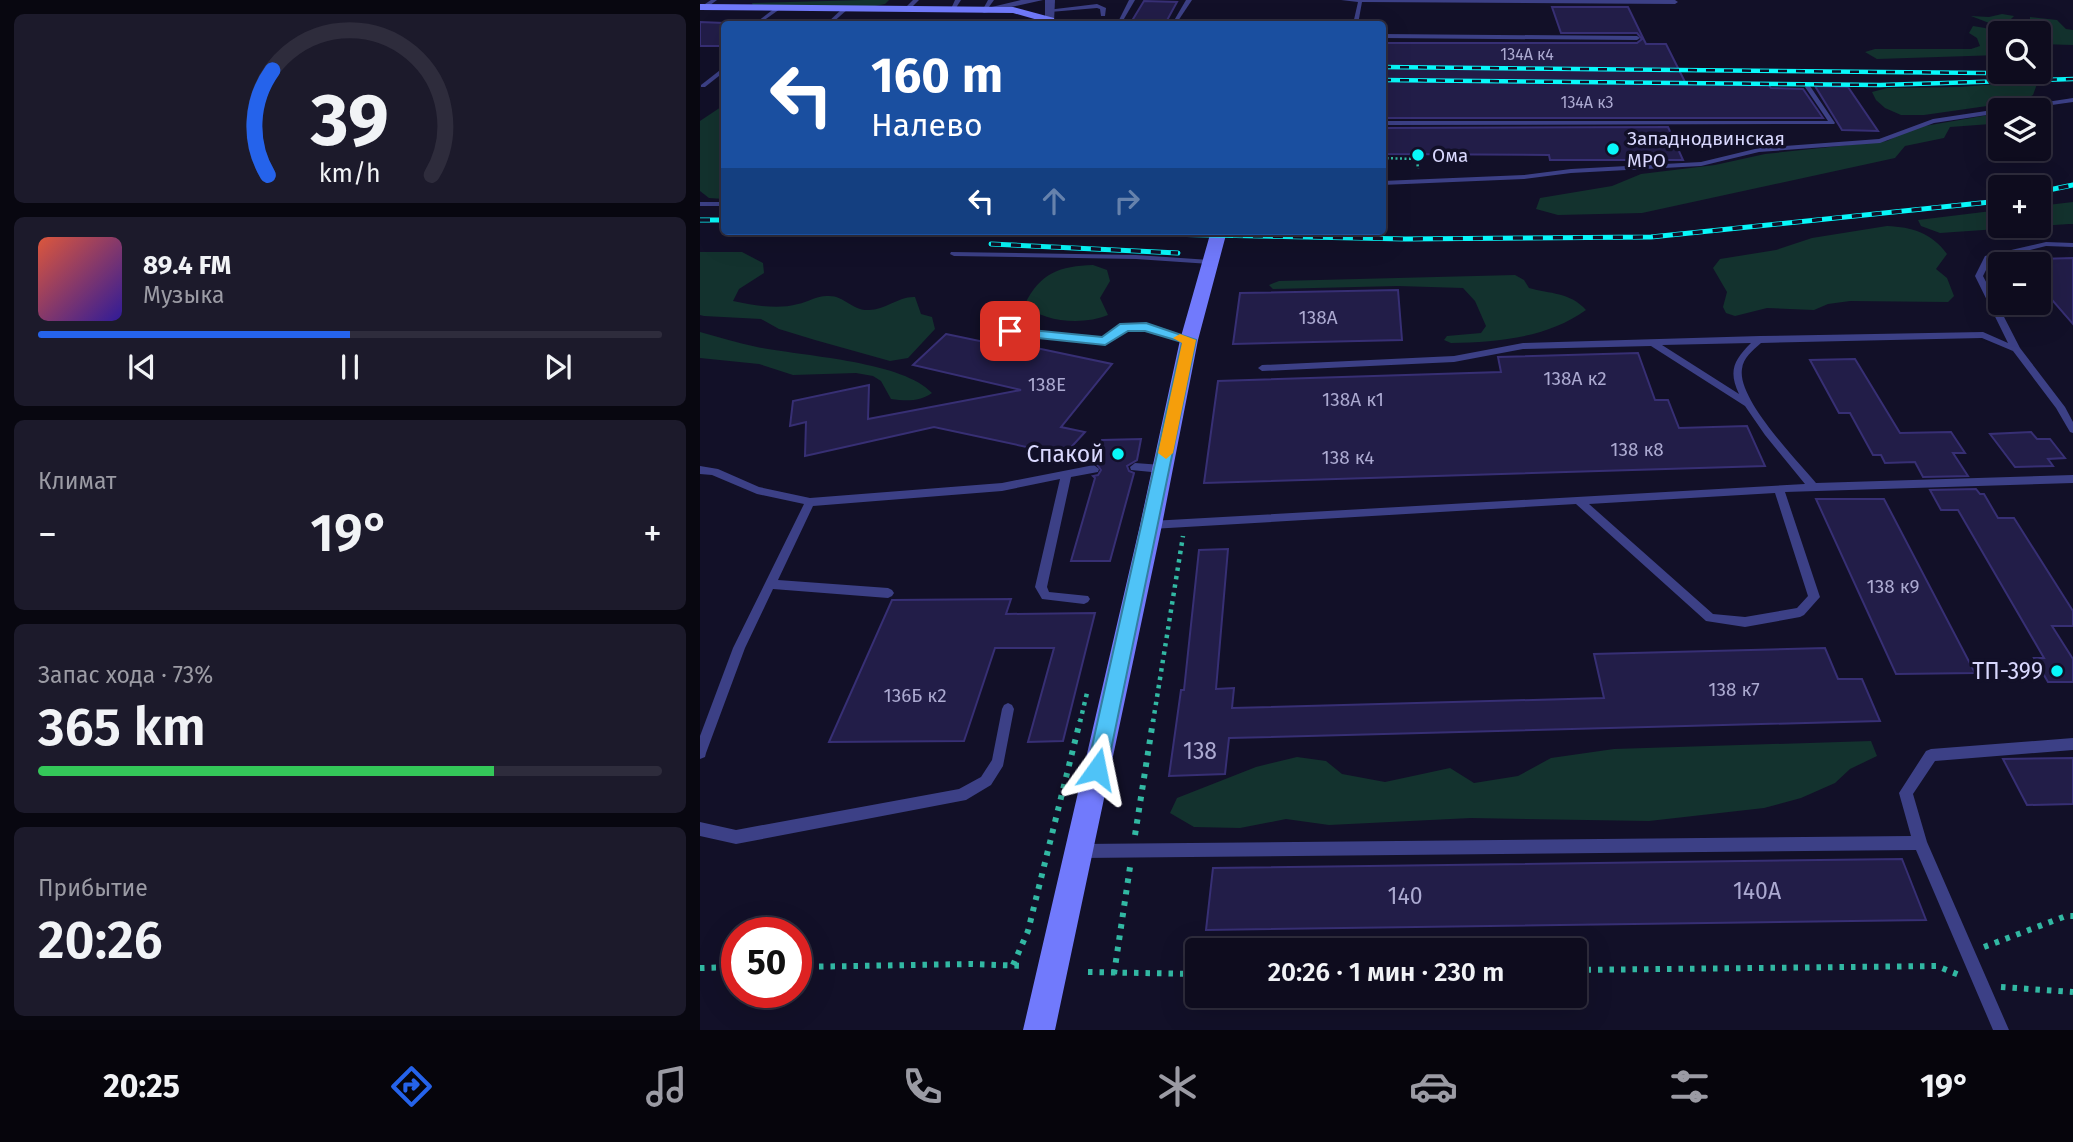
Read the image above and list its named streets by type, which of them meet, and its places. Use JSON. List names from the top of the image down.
{
  "places": [
    "Западнодвинская МРО",
    "Ома",
    "Спакой",
    "ТП-399"
  ],
  "house_numbers": [
    "134А к4",
    "134А к3",
    "138А",
    "138А к2",
    "138Е",
    "138А к1",
    "138 к8",
    "138 к4",
    "138 к9",
    "138 к7",
    "136Б к2",
    "138",
    "140А",
    "140"
  ],
  "page": {
    "map_buttons": ["+", "−"],
    "turn": ["160 m", "Налево"],
    "song": ["89.4 FM", "Музыка"],
    "tile": [
      "Климат",
      ["Запас хода · 73%", "365 km"],
      ["Прибытие", "20:26"]
    ],
    "heat": ["−", "19°", "+"],
    "limit": "50",
    "trip": "20:26 · 1 мин · 230 m",
    "tabs": ["20:25", "19°"],
    "gauge": ["39", "km/h"]
  }
}
